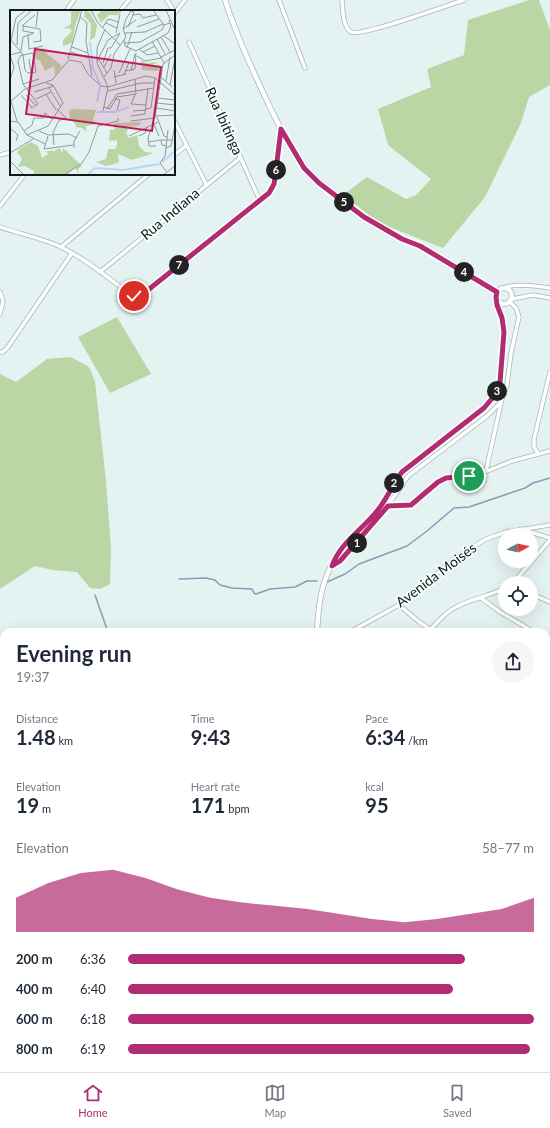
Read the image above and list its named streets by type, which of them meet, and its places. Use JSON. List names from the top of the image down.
{
  "streets": {
    "street": ["Rua Ibitinga", "Rua Indiana", "Avenida Moisés"]
  },
  "crossings": [
    ["Rua Ibitinga", "Rua Indiana"]
  ],
  "north": "right",
  "page": {
    "pins": [
      "6",
      "5",
      "7",
      "4",
      "3",
      "2",
      "1"
    ],
    "heading": ["Evening run", "19:37"],
    "stats": [
      ["Distance", "1.48 km"],
      ["Time", "9:43"],
      ["Pace", "6:34 /km"],
      ["Elevation", "19 m"],
      ["Heart rate", "171 bpm"],
      ["kcal", "95"]
    ],
    "chart": ["Elevation", "58–77 m"],
    "list": [
      {
        "name": "200 m",
        "note": "6:36"
      },
      {
        "name": "400 m",
        "note": "6:40"
      },
      {
        "name": "600 m",
        "note": "6:18"
      },
      {
        "name": "800 m",
        "note": "6:19"
      }
    ],
    "tabs": ["Home", "Map", "Saved"]
  }
}
